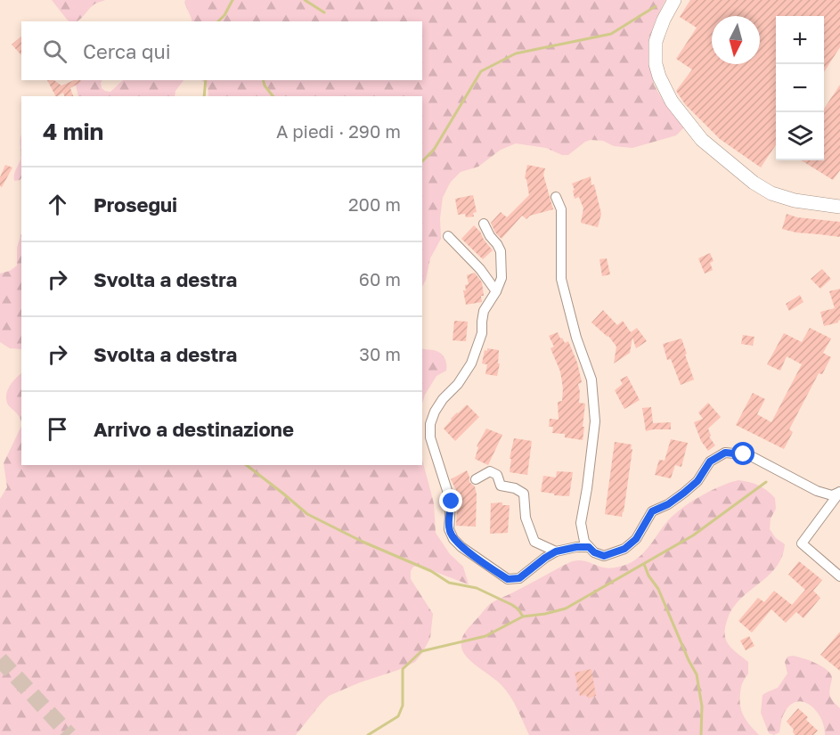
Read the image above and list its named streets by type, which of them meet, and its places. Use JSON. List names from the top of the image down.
{
  "north": "bottom",
  "page": {
    "map_buttons": ["+", "−"],
    "search": "Cerca qui",
    "heading": ["4 min", "A piedi · 290 m"],
    "list": [
      ["Prosegui", "200 m"],
      ["Svolta a destra", "60 m"],
      ["Svolta a destra", "30 m"],
      "Arrivo a destinazione"
    ]
  }
}
